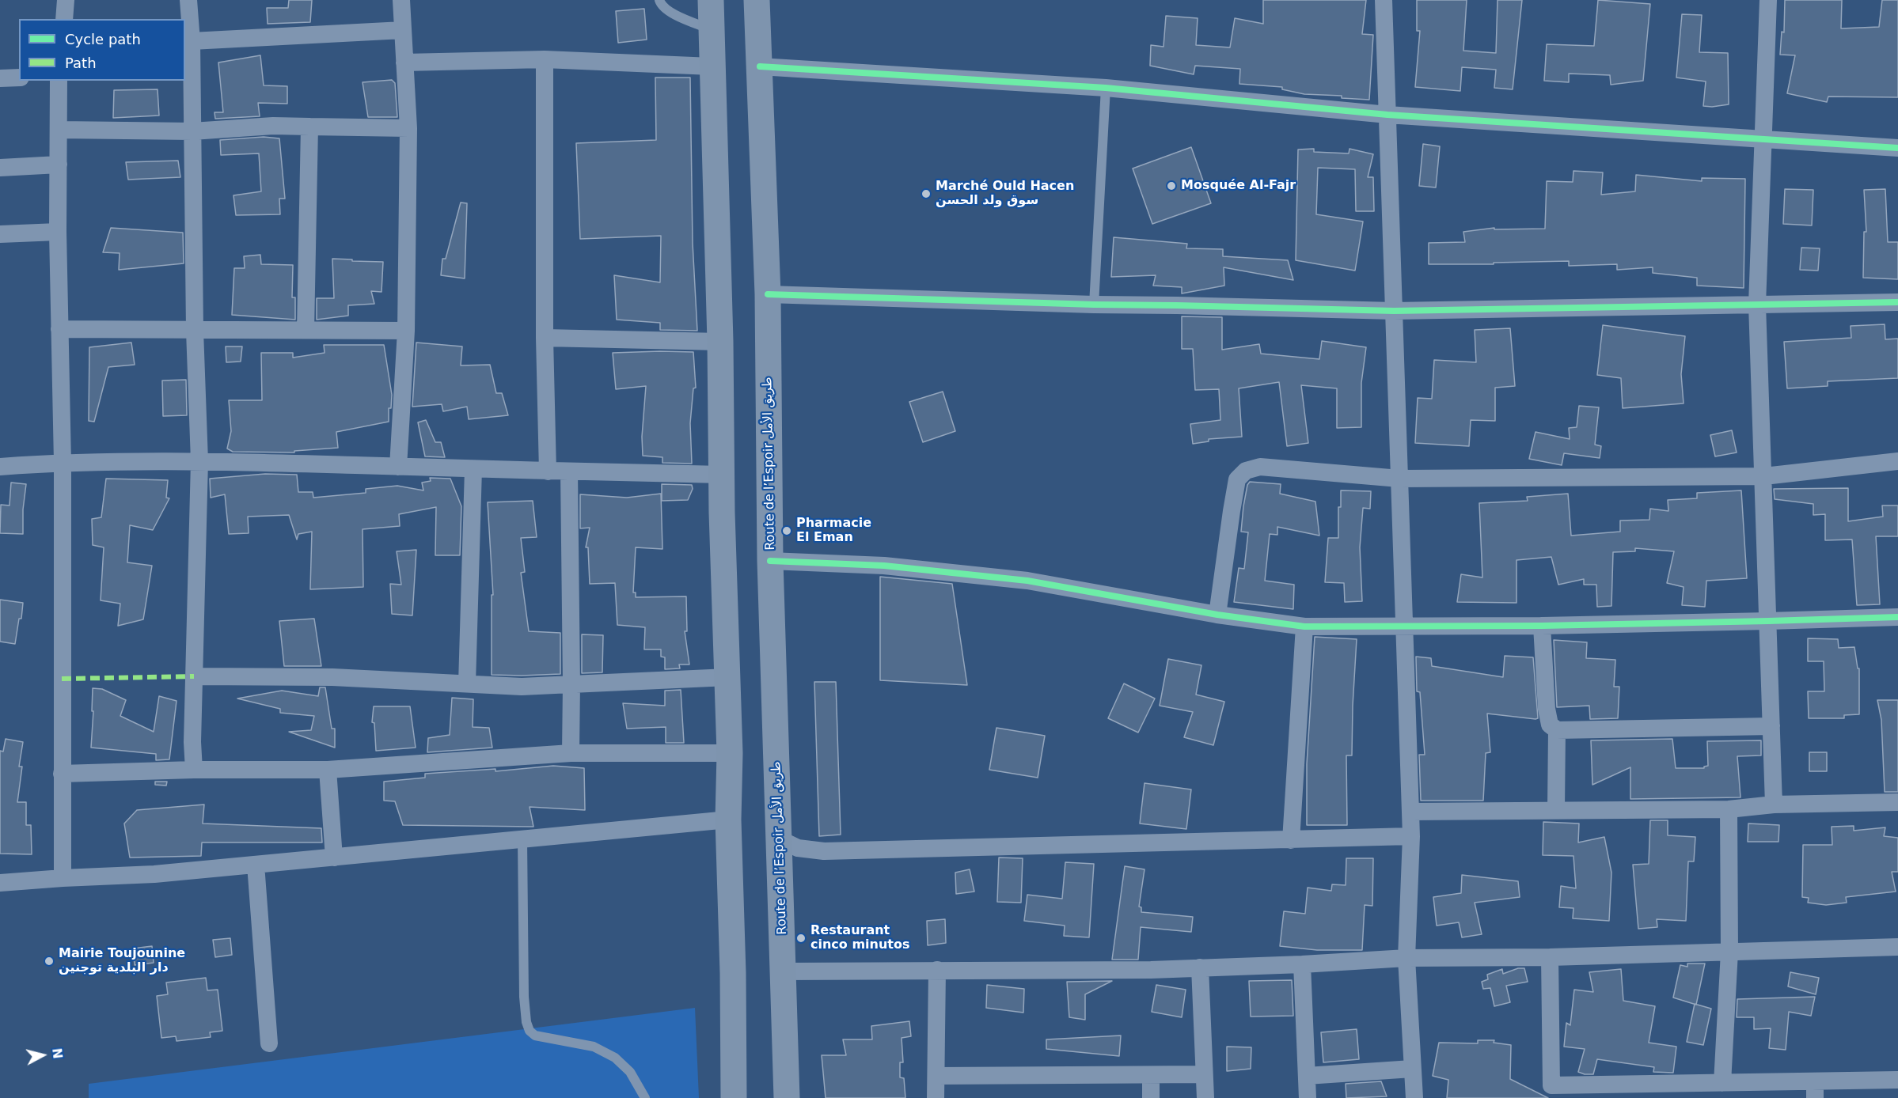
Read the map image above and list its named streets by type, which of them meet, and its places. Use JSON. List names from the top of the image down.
{
  "streets": {
    "highway": ["Route de l’Espoir طريق الأمل"]
  },
  "places": [
    "Mosquée Al-Fajr",
    "Marché Ould Hacen سوق ولد الحسن",
    "Pharmacie El Eman",
    "Restaurant cinco minutos",
    "Mairie Toujounine دار البلدية توجنين"
  ],
  "legend": ["Cycle path", "Path"],
  "north": "right"
}
